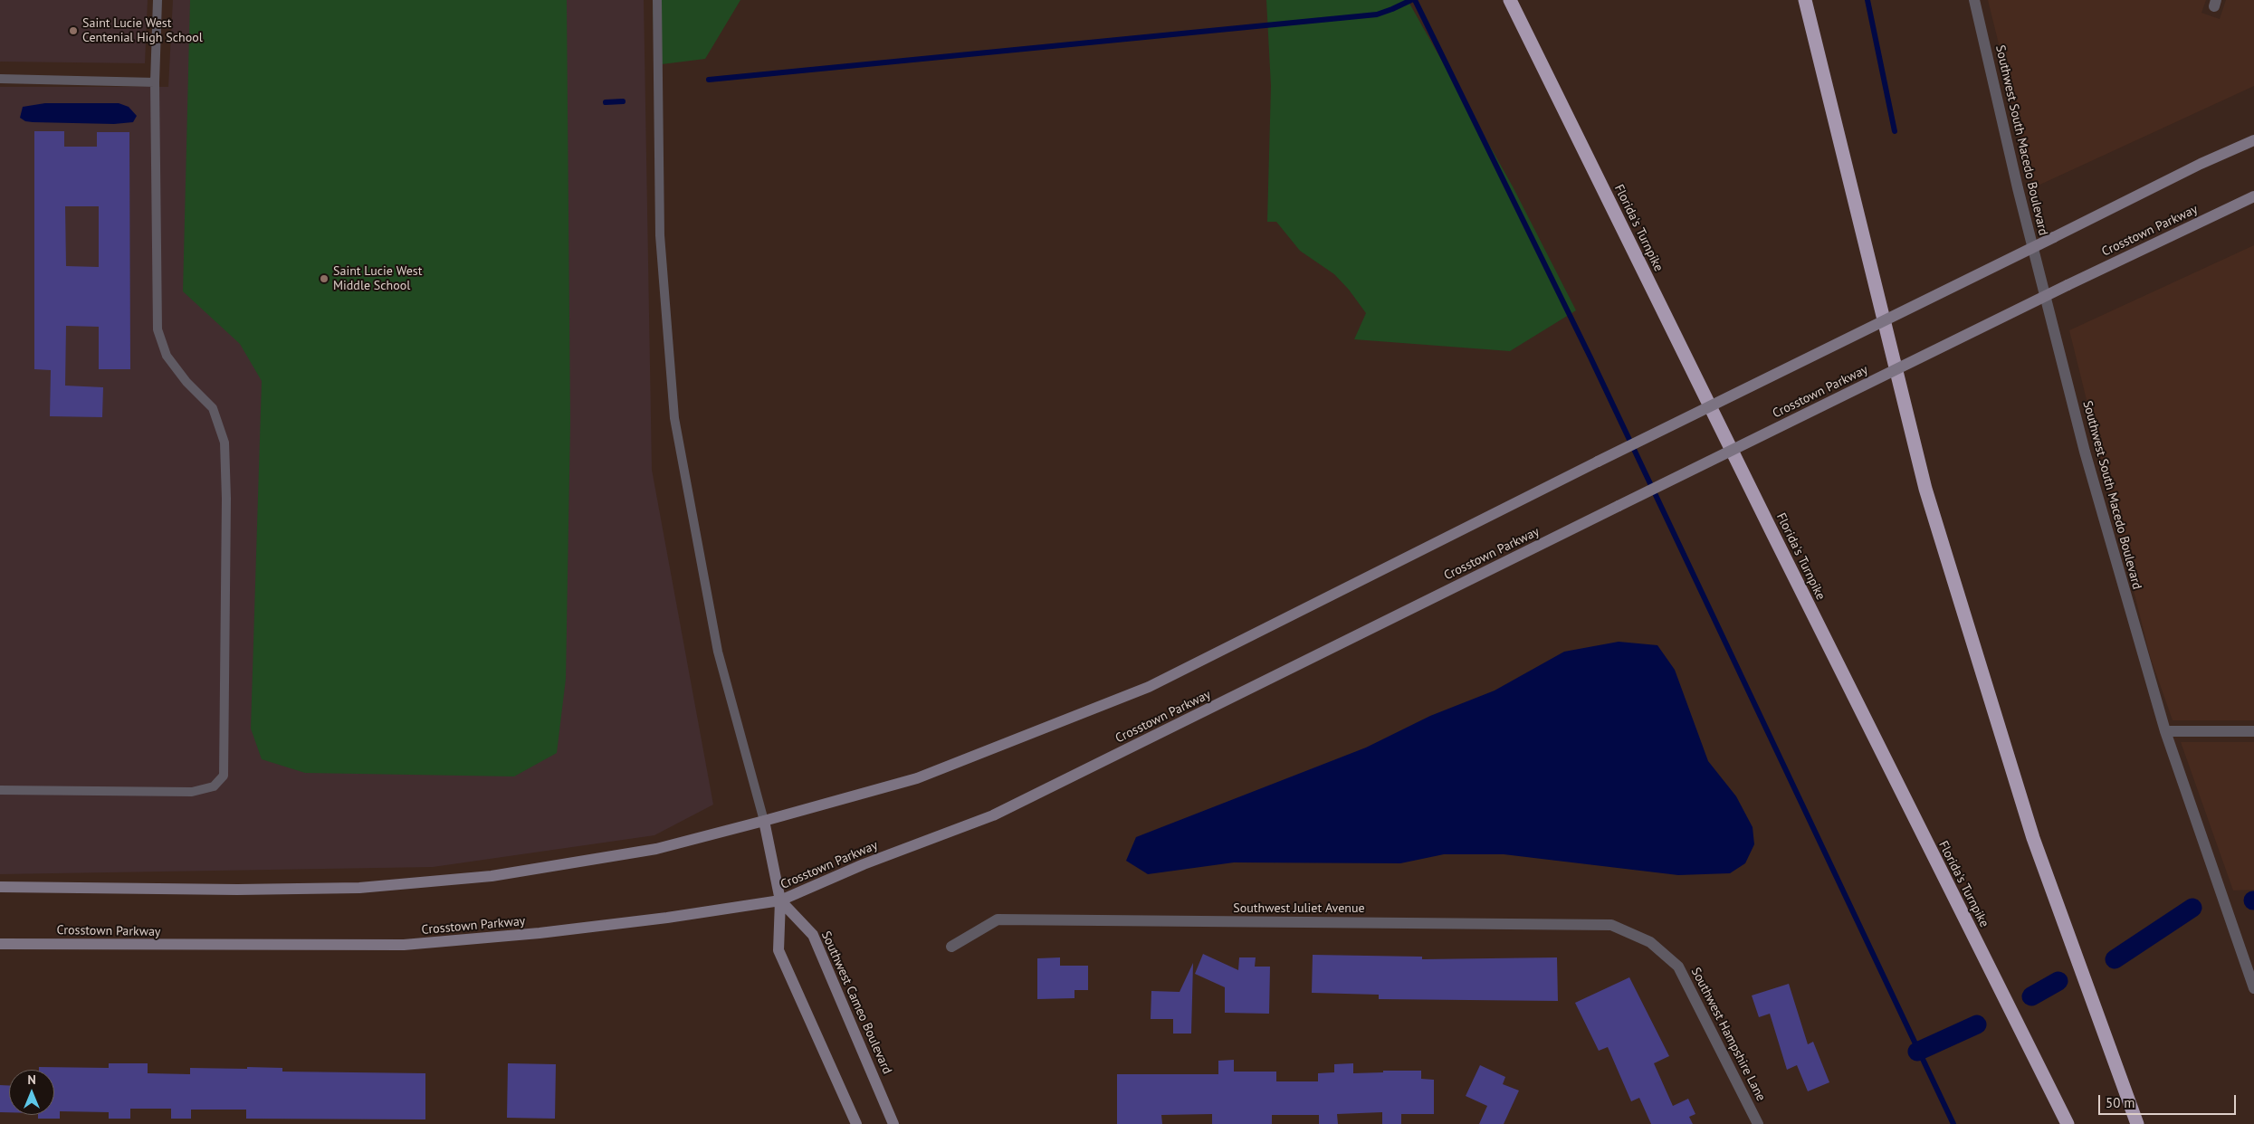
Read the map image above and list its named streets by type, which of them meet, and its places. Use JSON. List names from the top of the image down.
{
  "streets": {
    "highway": ["Florida's Turnpike"],
    "main road": ["Crosstown Parkway", "Southwest Cameo Boulevard"],
    "street": ["Southwest South Macedo Boulevard", "Southwest Juliet Avenue", "Southwest Hampshire Lane"]
  },
  "crossings": [
    ["Crosstown Parkway", "Southwest Cameo Boulevard"],
    ["Southwest Juliet Avenue", "Southwest Hampshire Lane"]
  ],
  "places": ["Saint Lucie West Centenial High School", "Saint Lucie West Middle School"],
  "scale_bar": "50 m",
  "north": "top"
}
